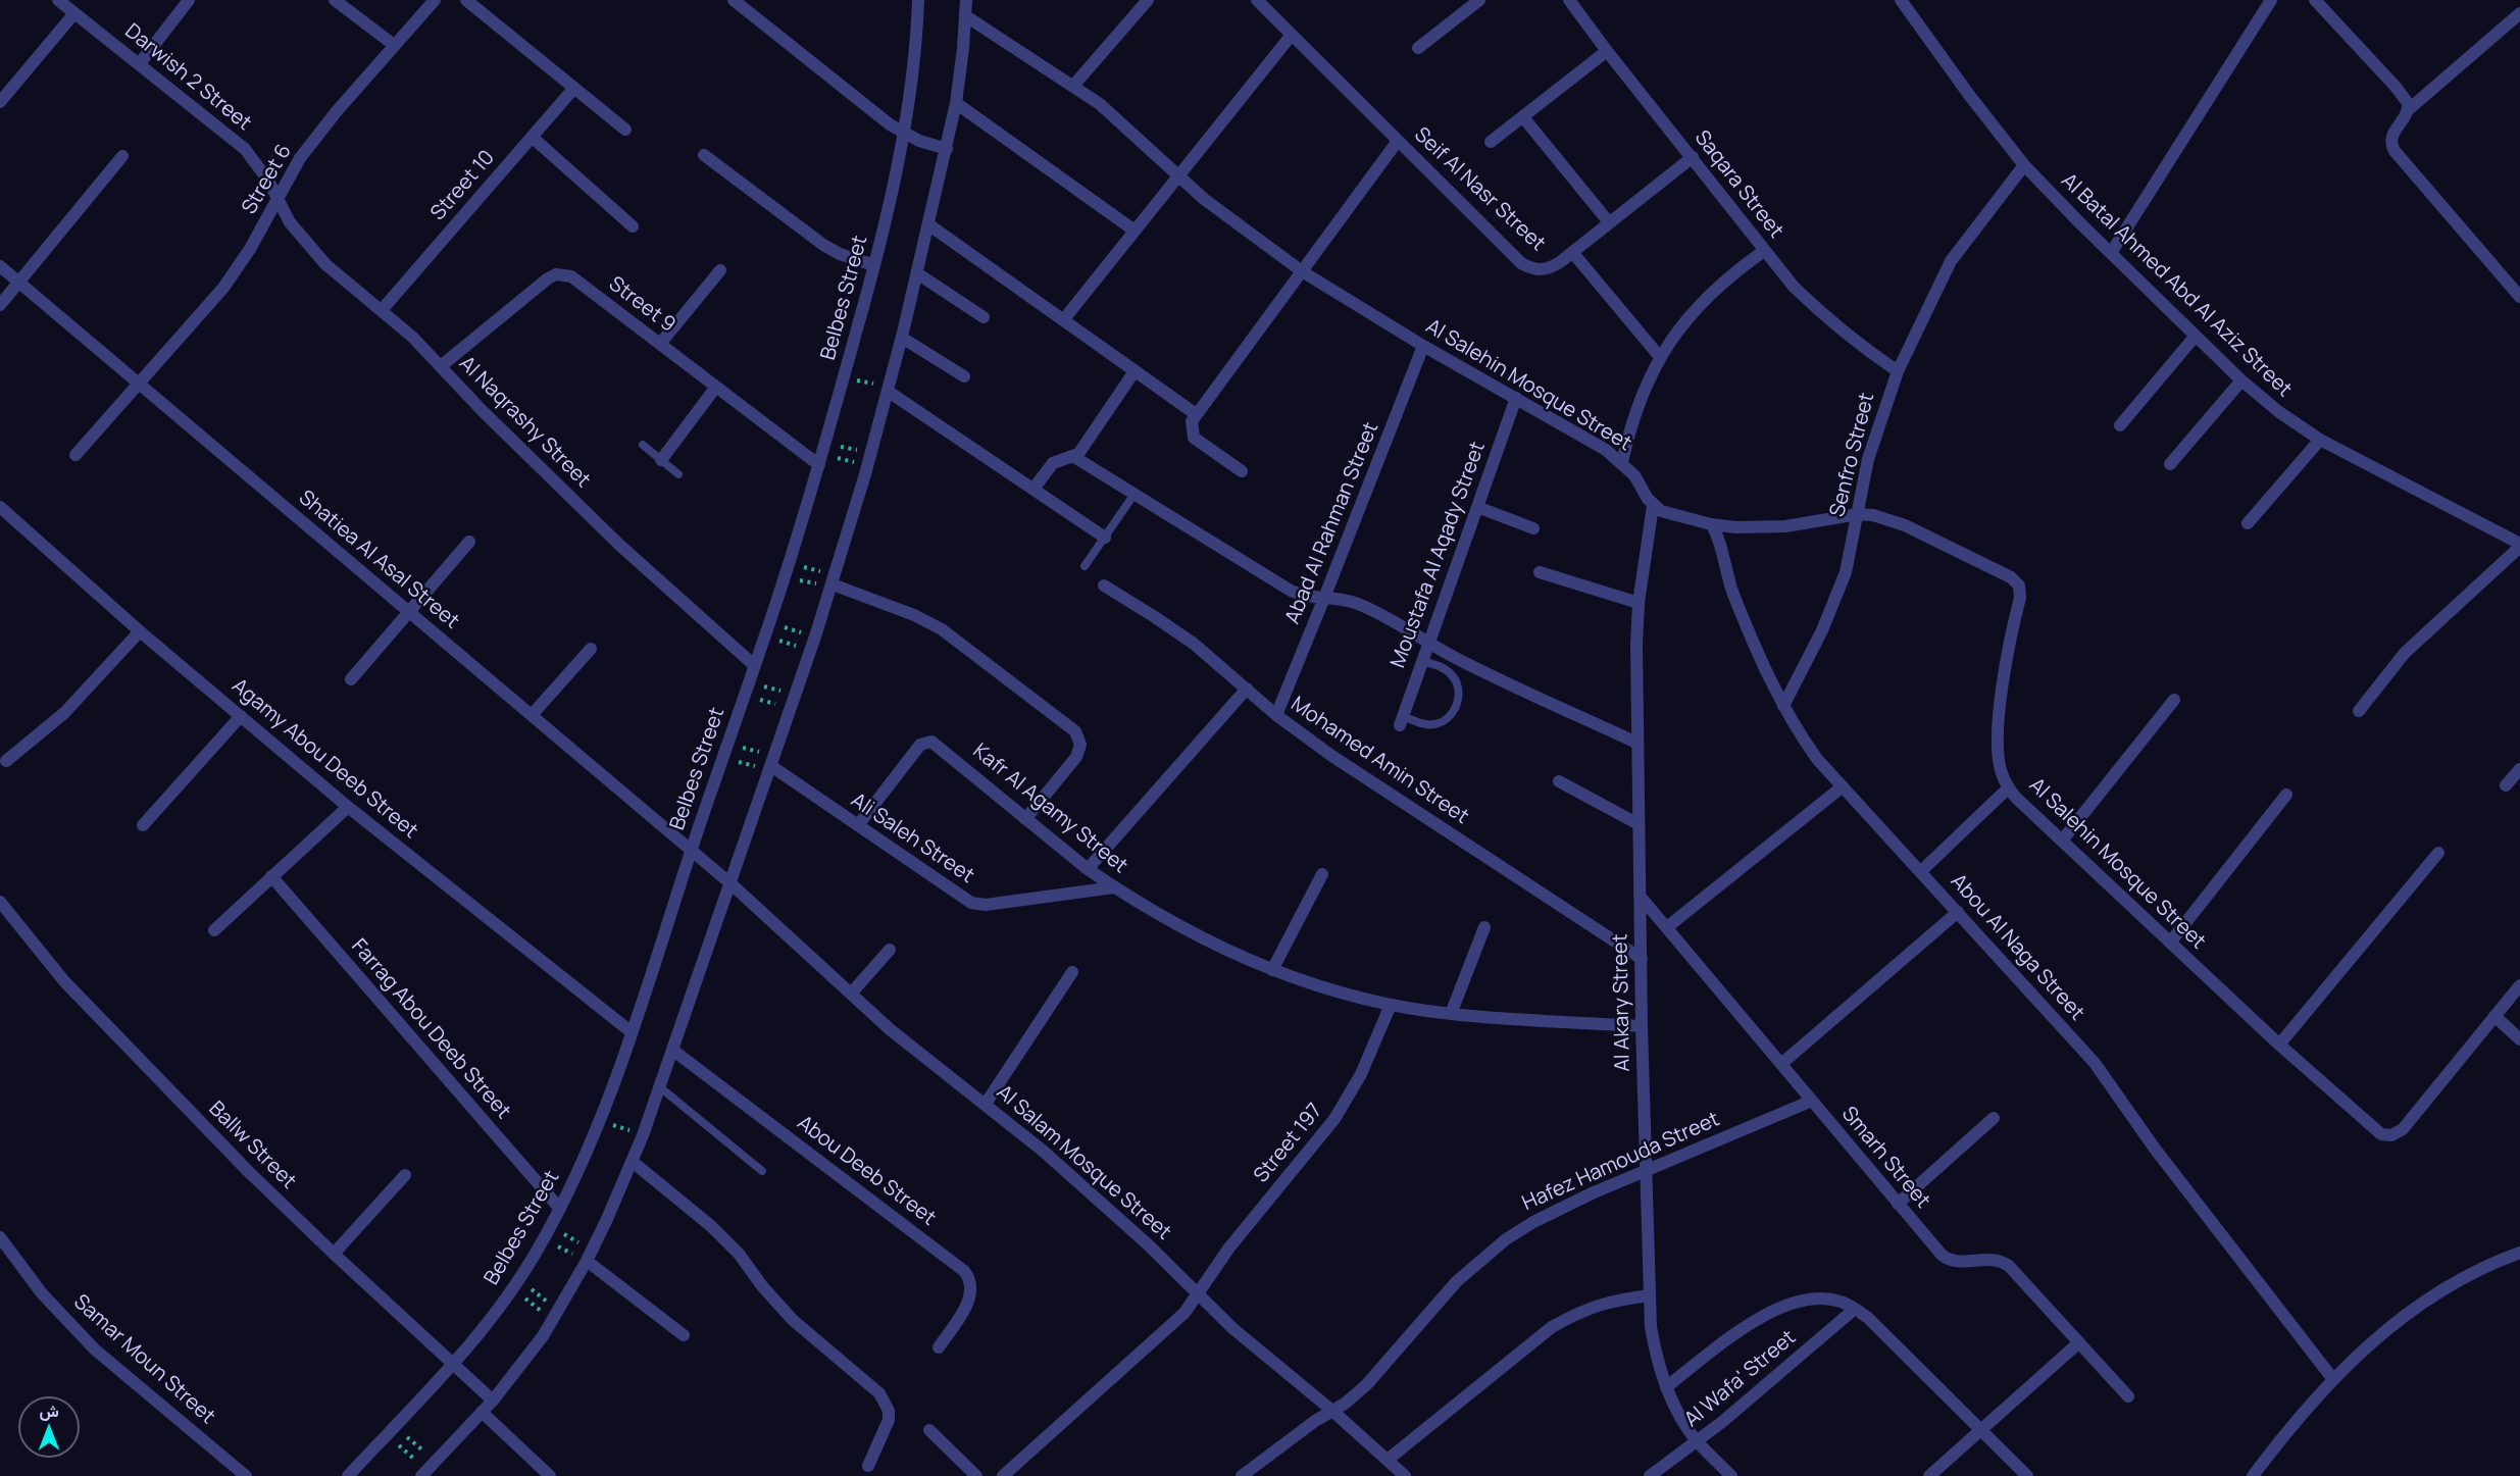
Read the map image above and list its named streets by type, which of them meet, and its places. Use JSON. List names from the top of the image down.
{
  "streets": {
    "street": [
      "Darwish 2 Street",
      "Street 6",
      "Saqara Street",
      "Street 10",
      "Seif Al Nasr Street",
      "Al Batal Ahmed Abd Al Aziz Street",
      "Belbes Street",
      "Street 9",
      "Al Salehin Mosque Street",
      "Al Naqrashy Street",
      "Senfro Street",
      "Abad Al Rahman Street",
      "Moustafa Al Aqady Street",
      "Shatiea Al Asal Street",
      "Agamy Abou Deeb Street",
      "Mohamed Amin Street",
      "Kafr Al Agamy Street",
      "Ali Saleh Street",
      "Abou Al Naga Street",
      "Al Akary Street",
      "Farrag Abou Deeb Street",
      "Street 197",
      "Ballw Street",
      "Smarh Street",
      "Hafez Hamouda Street",
      "Al Salam Mosque Street",
      "Abou Deeb Street",
      "Samar Moun Street",
      "Al Wafa' Street"
    ]
  },
  "crossings": [
    ["Darwish 2 Street", "Street 6"],
    ["Darwish 2 Street", "Al Naqrashy Street"],
    ["Street 6", "Al Naqrashy Street"],
    ["Street 6", "Shatiea Al Asal Street"],
    ["Saqara Street", "Seif Al Nasr Street"],
    ["Saqara Street", "Senfro Street"],
    ["Street 10", "Al Naqrashy Street"],
    ["Al Batal Ahmed Abd Al Aziz Street", "Senfro Street"],
    ["Belbes Street", "Street 9"],
    ["Belbes Street", "Al Naqrashy Street"],
    ["Belbes Street", "Shatiea Al Asal Street"],
    ["Belbes Street", "Agamy Abou Deeb Street"],
    ["Belbes Street", "Farrag Abou Deeb Street"],
    ["Belbes Street", "Ballw Street"],
    ["Street 9", "Al Naqrashy Street"],
    ["Al Salehin Mosque Street", "Senfro Street"],
    ["Al Salehin Mosque Street", "Abad Al Rahman Street"],
    ["Al Salehin Mosque Street", "Moustafa Al Aqady Street"],
    ["Al Salehin Mosque Street", "Abou Al Naga Street"],
    ["Al Salehin Mosque Street", "Al Akary Street"],
    ["Senfro Street", "Abou Al Naga Street"],
    ["Abad Al Rahman Street", "Mohamed Amin Street"],
    ["Shatiea Al Asal Street", "Al Salam Mosque Street"],
    ["Mohamed Amin Street", "Al Akary Street"],
    ["Kafr Al Agamy Street", "Ali Saleh Street"],
    ["Kafr Al Agamy Street", "Al Akary Street"],
    ["Kafr Al Agamy Street", "Street 197"],
    ["Al Akary Street", "Smarh Street"],
    ["Al Akary Street", "Hafez Hamouda Street"],
    ["Al Akary Street", "Al Wafa' Street"],
    ["Street 197", "Al Salam Mosque Street"],
    ["Smarh Street", "Hafez Hamouda Street"],
    ["Hafez Hamouda Street", "Al Salam Mosque Street"]
  ],
  "north": "top"
}
